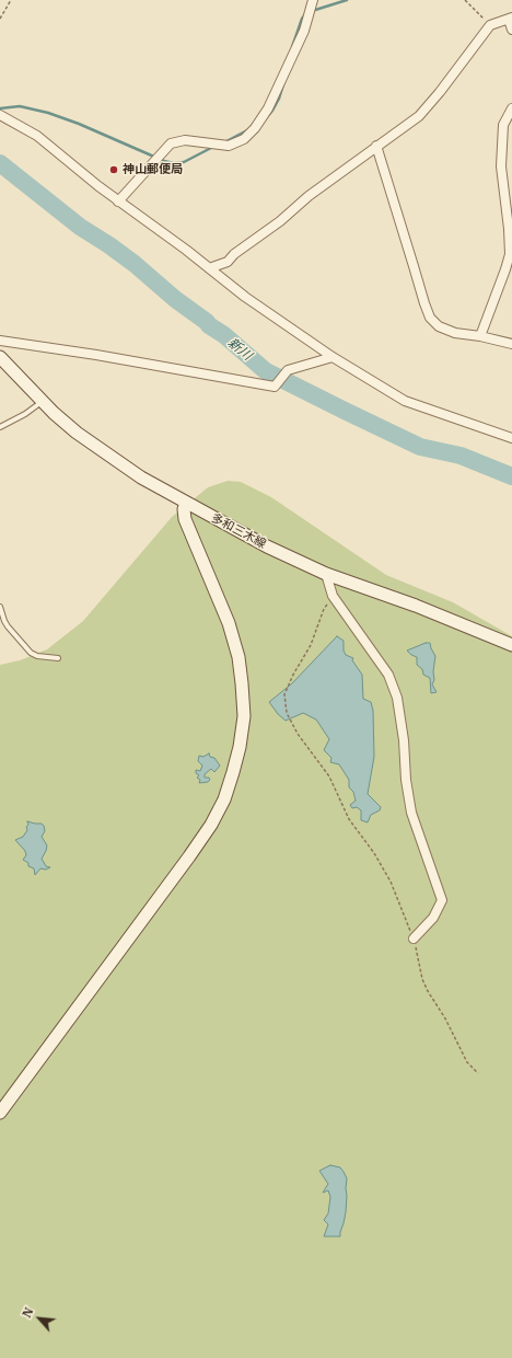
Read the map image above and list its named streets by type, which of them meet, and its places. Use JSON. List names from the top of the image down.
{
  "streets": {
    "street": ["多和三木線"]
  },
  "water": ["新川"],
  "places": ["神山郵便局"],
  "north": "top left"
}
